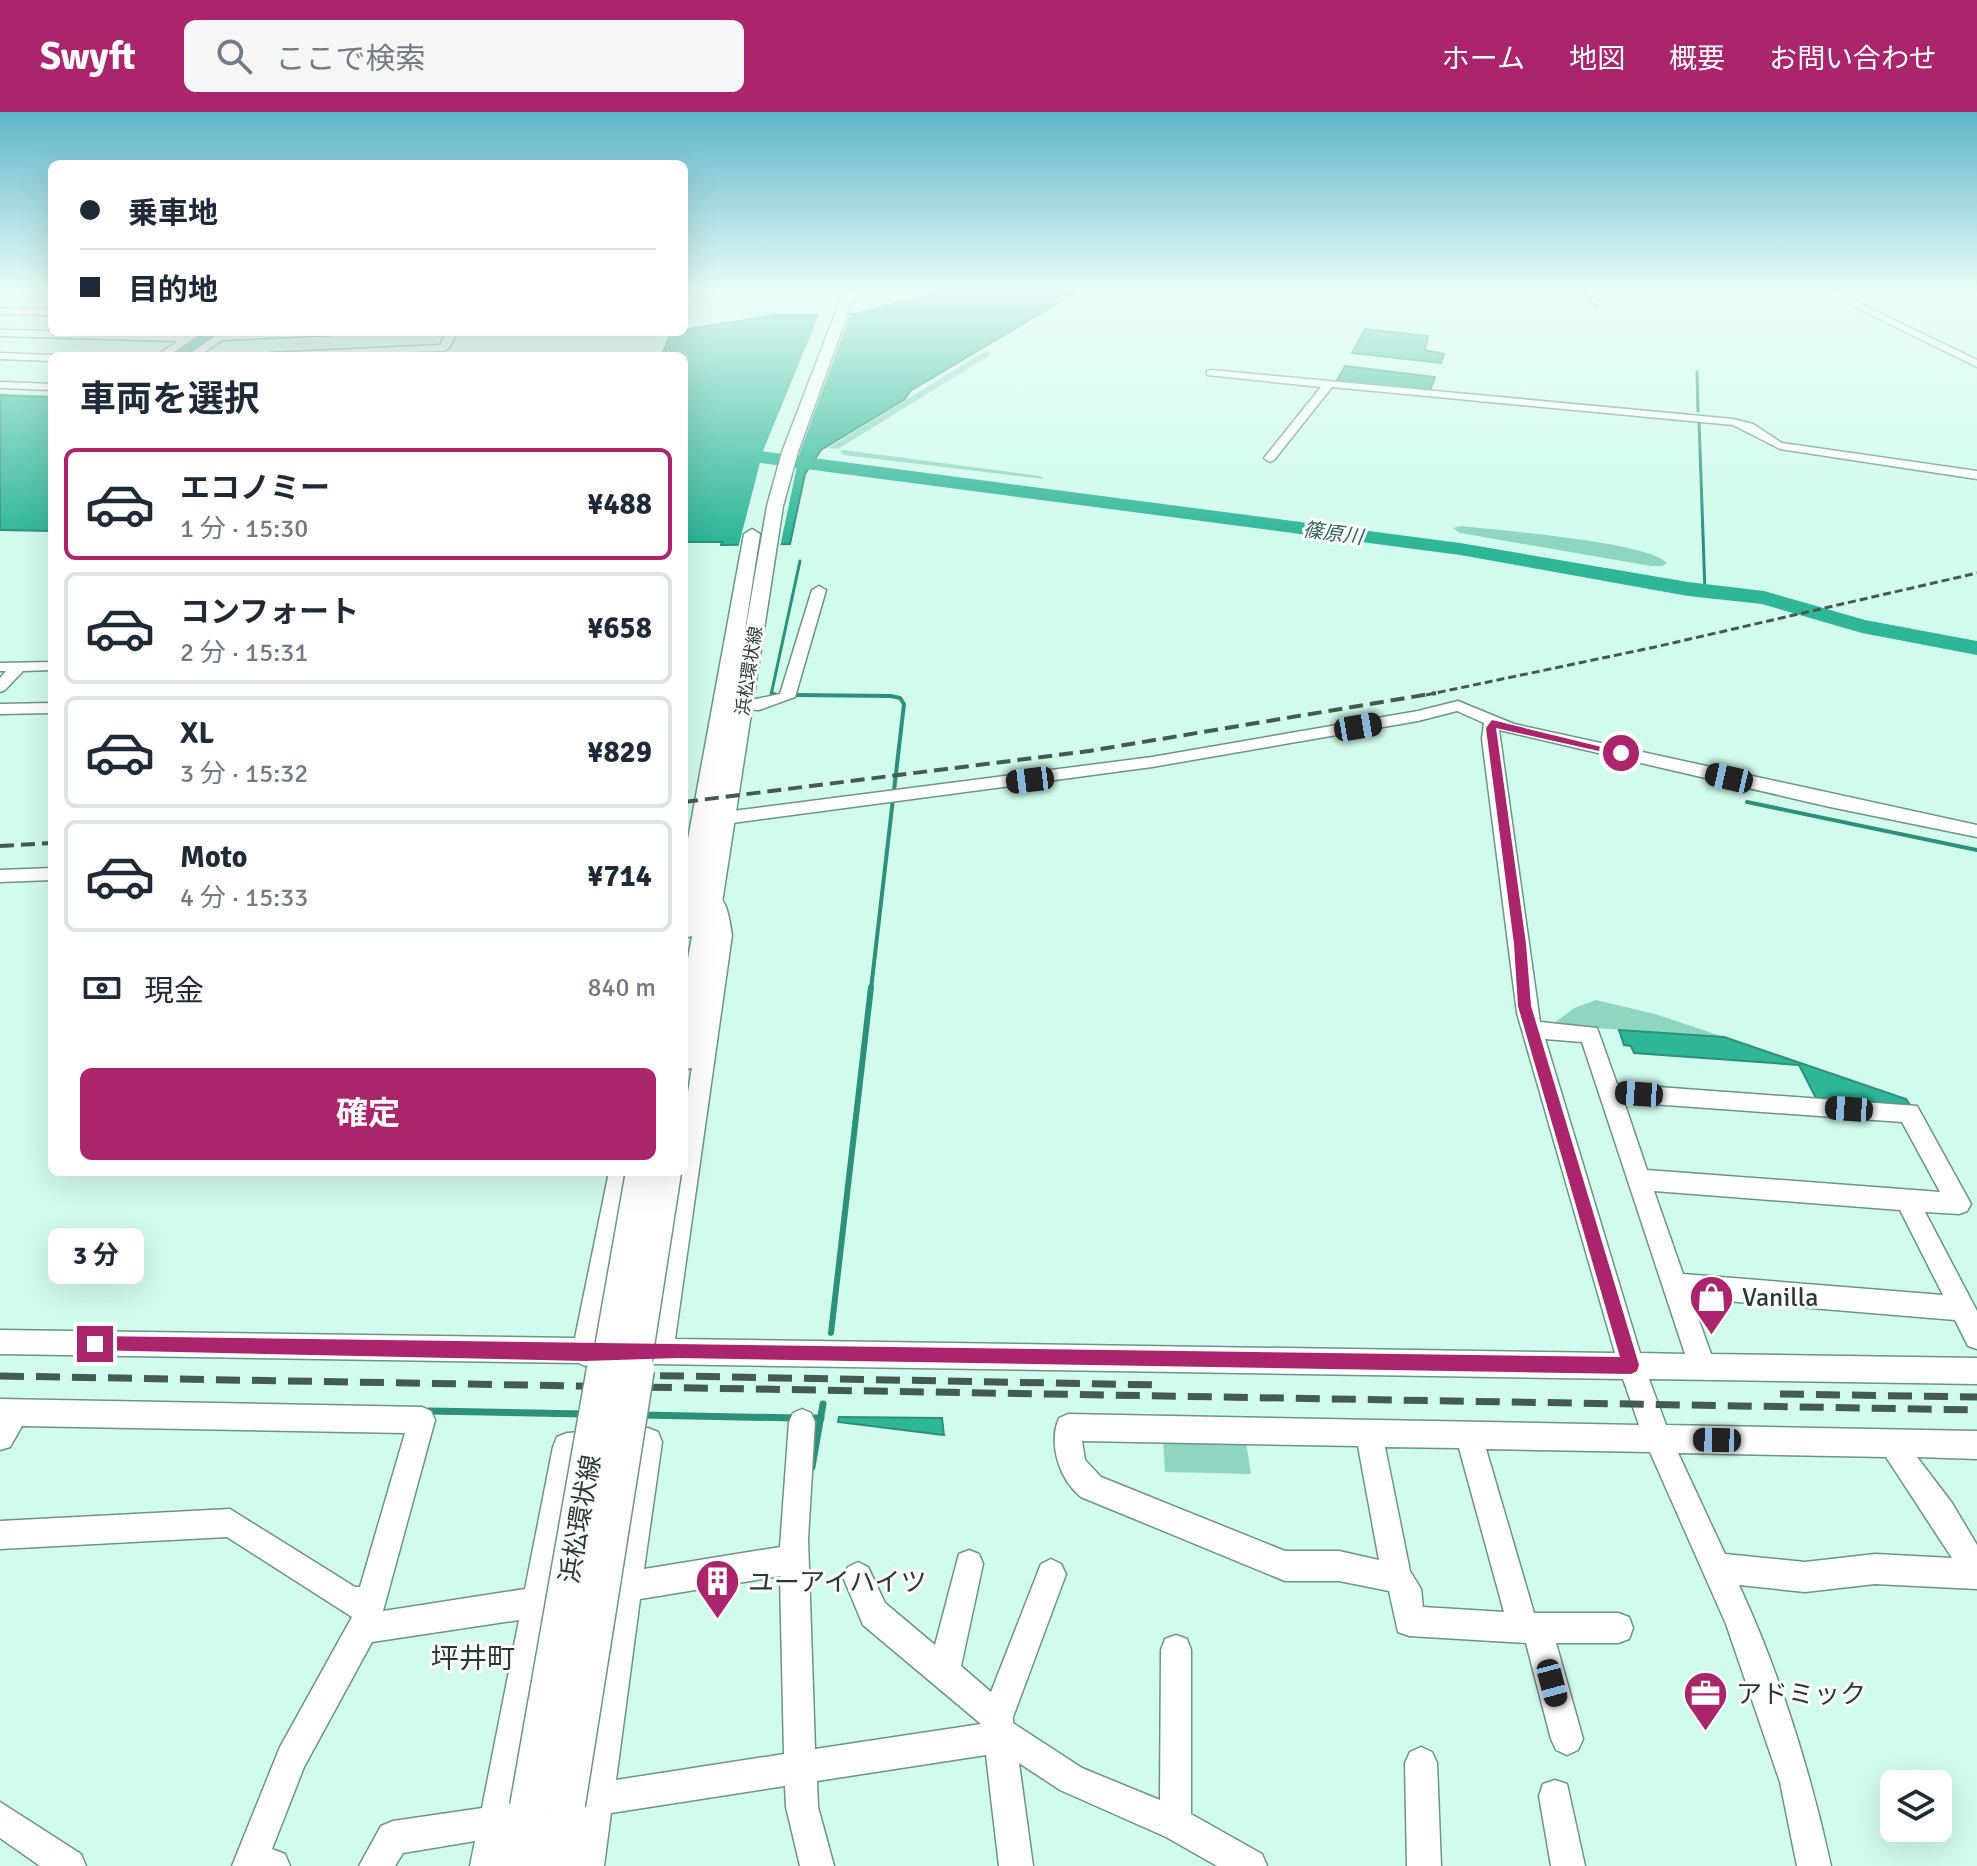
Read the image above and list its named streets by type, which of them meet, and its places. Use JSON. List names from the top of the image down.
{
  "streets": {
    "main road": ["浜松環状線"]
  },
  "districts": ["坪井町"],
  "water": ["篠原川"],
  "places": {
    "shop": ["Vanilla"],
    "building": ["ユーアイハイツ"],
    "office": ["アドミック"]
  },
  "page": {
    "header": "Swyft",
    "search": "ここで検索",
    "nav": [
      "ホーム",
      "地図",
      "概要",
      "お問い合わせ"
    ],
    "banner": ["乗車地", "目的地"],
    "heading": "車両を選択",
    "list": [
      {
        "name": "エコノミー",
        "note": "1 分 · 15:30",
        "value": "¥488"
      },
      {
        "name": "コンフォート",
        "note": "2 分 · 15:31",
        "value": "¥658"
      },
      {
        "name": "XL",
        "note": "3 分 · 15:32",
        "value": "¥829"
      },
      {
        "name": "Moto",
        "note": "4 分 · 15:33",
        "value": "¥714"
      }
    ],
    "pay": ["現金", "840 m"],
    "buttons": "確定",
    "bubble": "3 分"
  }
}
